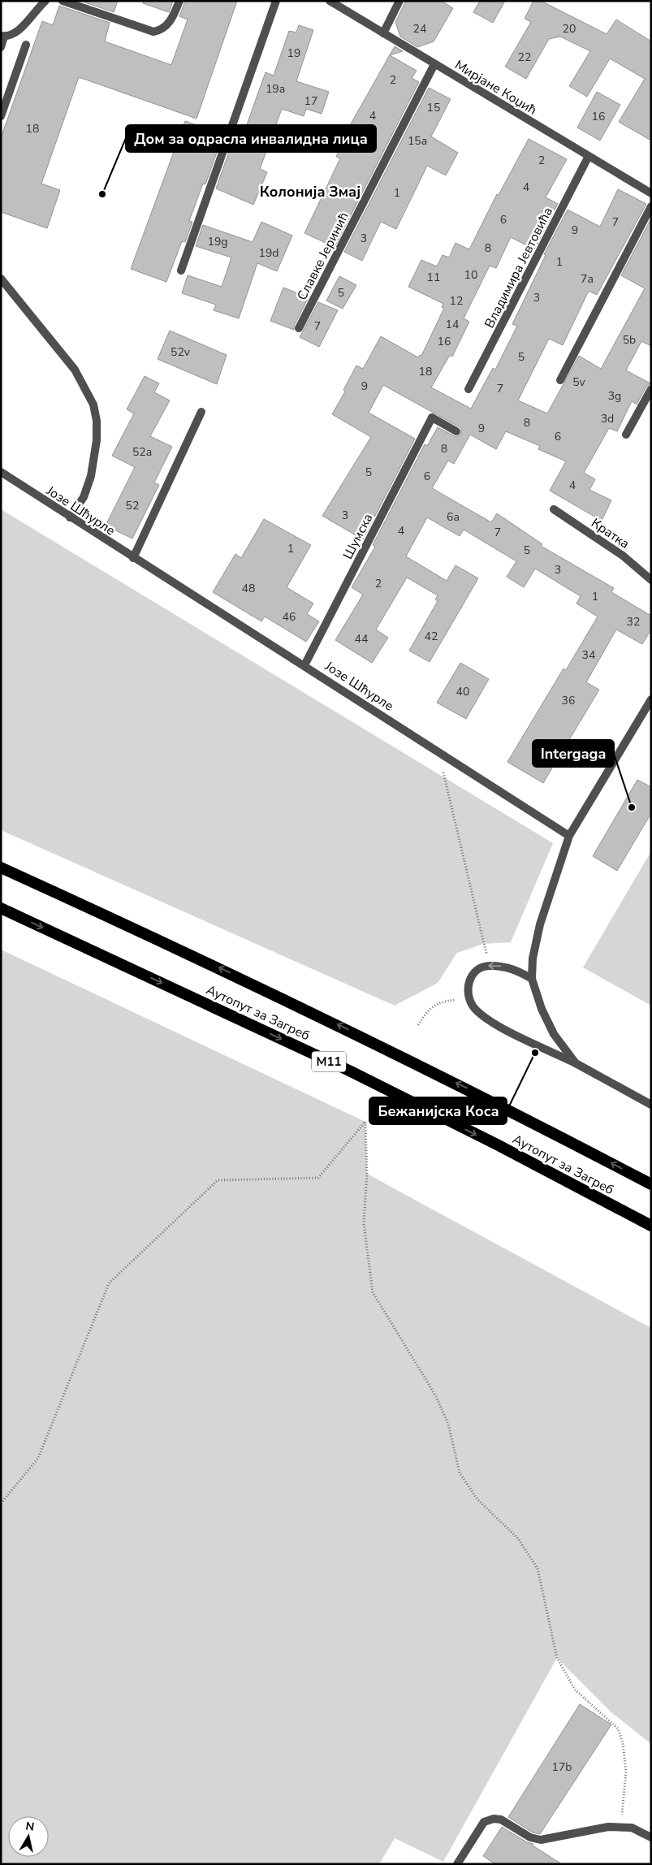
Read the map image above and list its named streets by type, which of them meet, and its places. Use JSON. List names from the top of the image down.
{
  "streets": {
    "highway": ["Аутопут за Загреб", "M11"],
    "street": [
      "Мирјане Коџић",
      "Славке Јеринић",
      "Владимира Јевтовића",
      "Јозе Шћурле",
      "Кратка",
      "Шумска"
    ]
  },
  "crossings": [
    ["Мирјане Коџић", "Славке Јеринић"],
    ["Мирјане Коџић", "Владимира Јевтовића"],
    ["Јозе Шћурле", "Шумска"]
  ],
  "districts": ["Колонија Змај"],
  "places": ["Дом за одрасла инвалидна лица", "Intergaga", "Бежанијска Коса"],
  "house_numbers": [
    "24",
    "20",
    "19",
    "22",
    "2",
    "19a",
    "17",
    "15",
    "4",
    "16",
    "18",
    "15a",
    "2",
    "4",
    "1",
    "6",
    "7",
    "9",
    "3",
    "19g",
    "8",
    "19d",
    "1",
    "10",
    "11",
    "7a",
    "5",
    "3",
    "12",
    "14",
    "7",
    "5b",
    "16",
    "52v",
    "5",
    "18",
    "5v",
    "9",
    "7",
    "3g",
    "3d",
    "8",
    "9",
    "6",
    "8",
    "52a",
    "5",
    "6",
    "4",
    "52",
    "3",
    "6a",
    "4",
    "7",
    "1",
    "5",
    "3",
    "2",
    "48",
    "1",
    "46",
    "32",
    "42",
    "44",
    "34",
    "40",
    "36",
    "17b"
  ],
  "north": "top"
}
